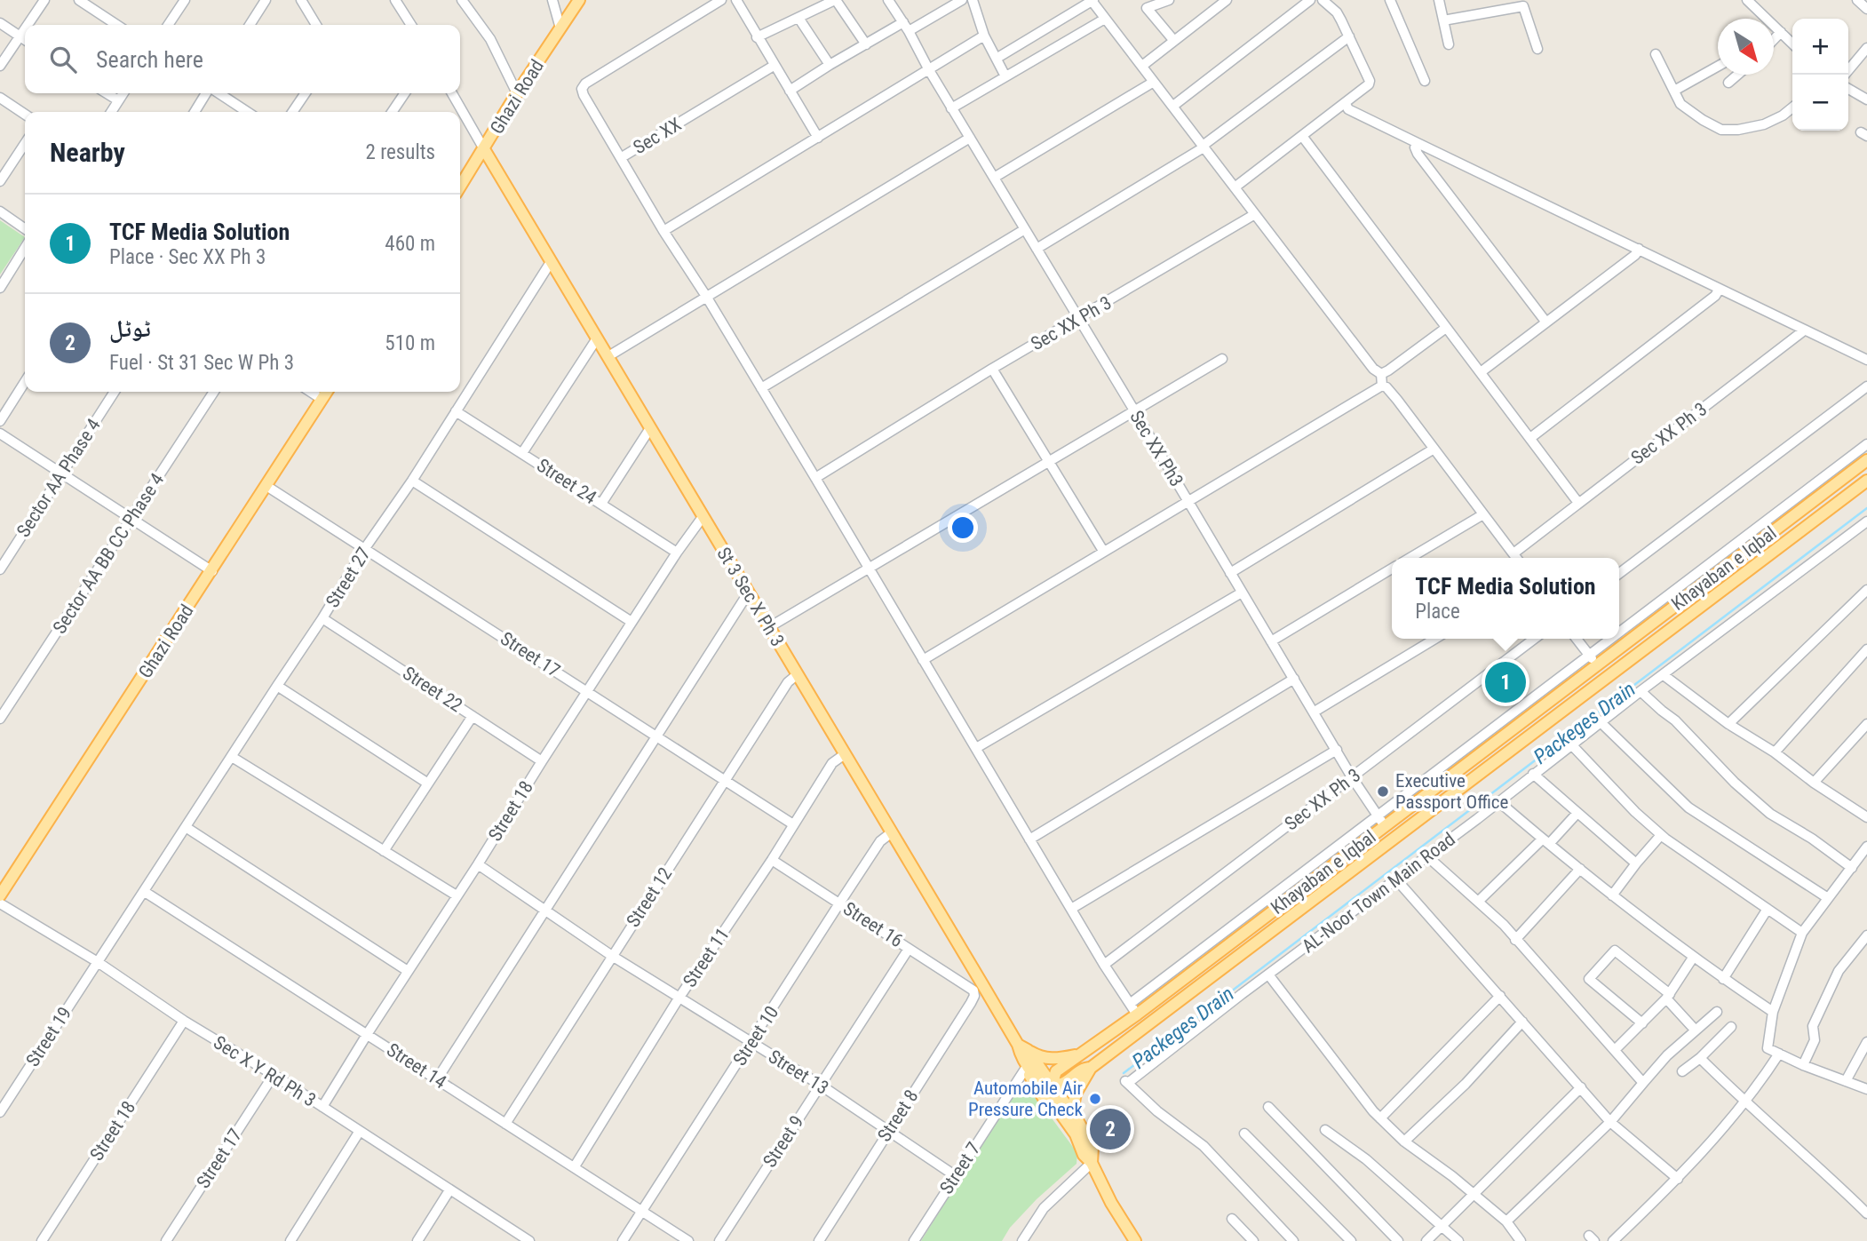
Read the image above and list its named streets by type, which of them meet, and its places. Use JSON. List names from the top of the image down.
{
  "streets": {
    "main road": ["Ghazi Road", "Khayaban e Iqbal", "St 3 Sec X Ph 3"],
    "street": [
      "Sec XX",
      "Sec XX Ph 3",
      "Sec XX Ph3",
      "Sector AA Phase 4",
      "Street 24",
      "Sector AA BB CC Phase 4",
      "Street 27",
      "Street 17",
      "Street 22",
      "Street 18",
      "AL-Noor Town Main Road",
      "Street 12",
      "Street 16",
      "Street 11",
      "Street 10",
      "Street 19",
      "Street 14",
      "Sec X Y Rd Ph 3",
      "Street 13",
      "Street 8",
      "Street 9",
      "Street 7"
    ]
  },
  "crossings": [
    ["Ghazi Road", "St 3 Sec X Ph 3"],
    ["Ghazi Road", "Street 17"],
    ["Sec XX Ph 3", "Sec XX Ph3"],
    ["Sec XX Ph3", "Khayaban e Iqbal"],
    ["Street 24", "Street 27"],
    ["Street 24", "Street 18"],
    ["Khayaban e Iqbal", "St 3 Sec X Ph 3"],
    ["Street 27", "St 3 Sec X Ph 3"],
    ["Street 27", "Street 17"],
    ["Street 27", "Street 22"],
    ["Street 27", "Street 19"],
    ["Street 27", "Street 14"],
    ["St 3 Sec X Ph 3", "Street 18"],
    ["St 3 Sec X Ph 3", "Street 12"],
    ["St 3 Sec X Ph 3", "Street 16"],
    ["St 3 Sec X Ph 3", "Street 11"],
    ["St 3 Sec X Ph 3", "Street 10"],
    ["St 3 Sec X Ph 3", "Street 8"],
    ["St 3 Sec X Ph 3", "Street 7"],
    ["Street 17", "Street 18"],
    ["Street 17", "Street 12"],
    ["Street 17", "Street 11"],
    ["Street 17", "Sec X Y Rd Ph 3"],
    ["Street 22", "Street 18"],
    ["Street 18", "Street 14"],
    ["Street 18", "Sec X Y Rd Ph 3"],
    ["Street 18", "Street 13"],
    ["Street 12", "Street 14"],
    ["Street 12", "Street 13"],
    ["Street 16", "Street 11"],
    ["Street 16", "Street 10"],
    ["Street 16", "Street 8"],
    ["Street 16", "Street 9"],
    ["Street 11", "Street 14"],
    ["Street 11", "Street 13"],
    ["Street 10", "Street 14"],
    ["Street 10", "Street 13"],
    ["Street 19", "Street 14"],
    ["Street 19", "Sec X Y Rd Ph 3"],
    ["Street 13", "Street 8"],
    ["Street 13", "Street 9"],
    ["Street 13", "Street 7"]
  ],
  "water": ["Packeges Drain"],
  "places": ["Executive Passport Office", "Automobile Air Pressure Check"],
  "north": "bottom right",
  "page": {
    "map_buttons": ["+", "−"],
    "search": "Search here",
    "heading": ["Nearby", "2 results"],
    "list": [
      {
        "mark": "1",
        "name": "TCF Media Solution",
        "note": "Place · Sec XX Ph 3",
        "value": "460 m"
      },
      {
        "mark": "2",
        "name": "ٹوٹل",
        "note": "Fuel · St 31 Sec W Ph 3",
        "value": "510 m"
      }
    ],
    "popup": ["TCF Media Solution", "Place"],
    "pins": ["1", "2"]
  }
}
